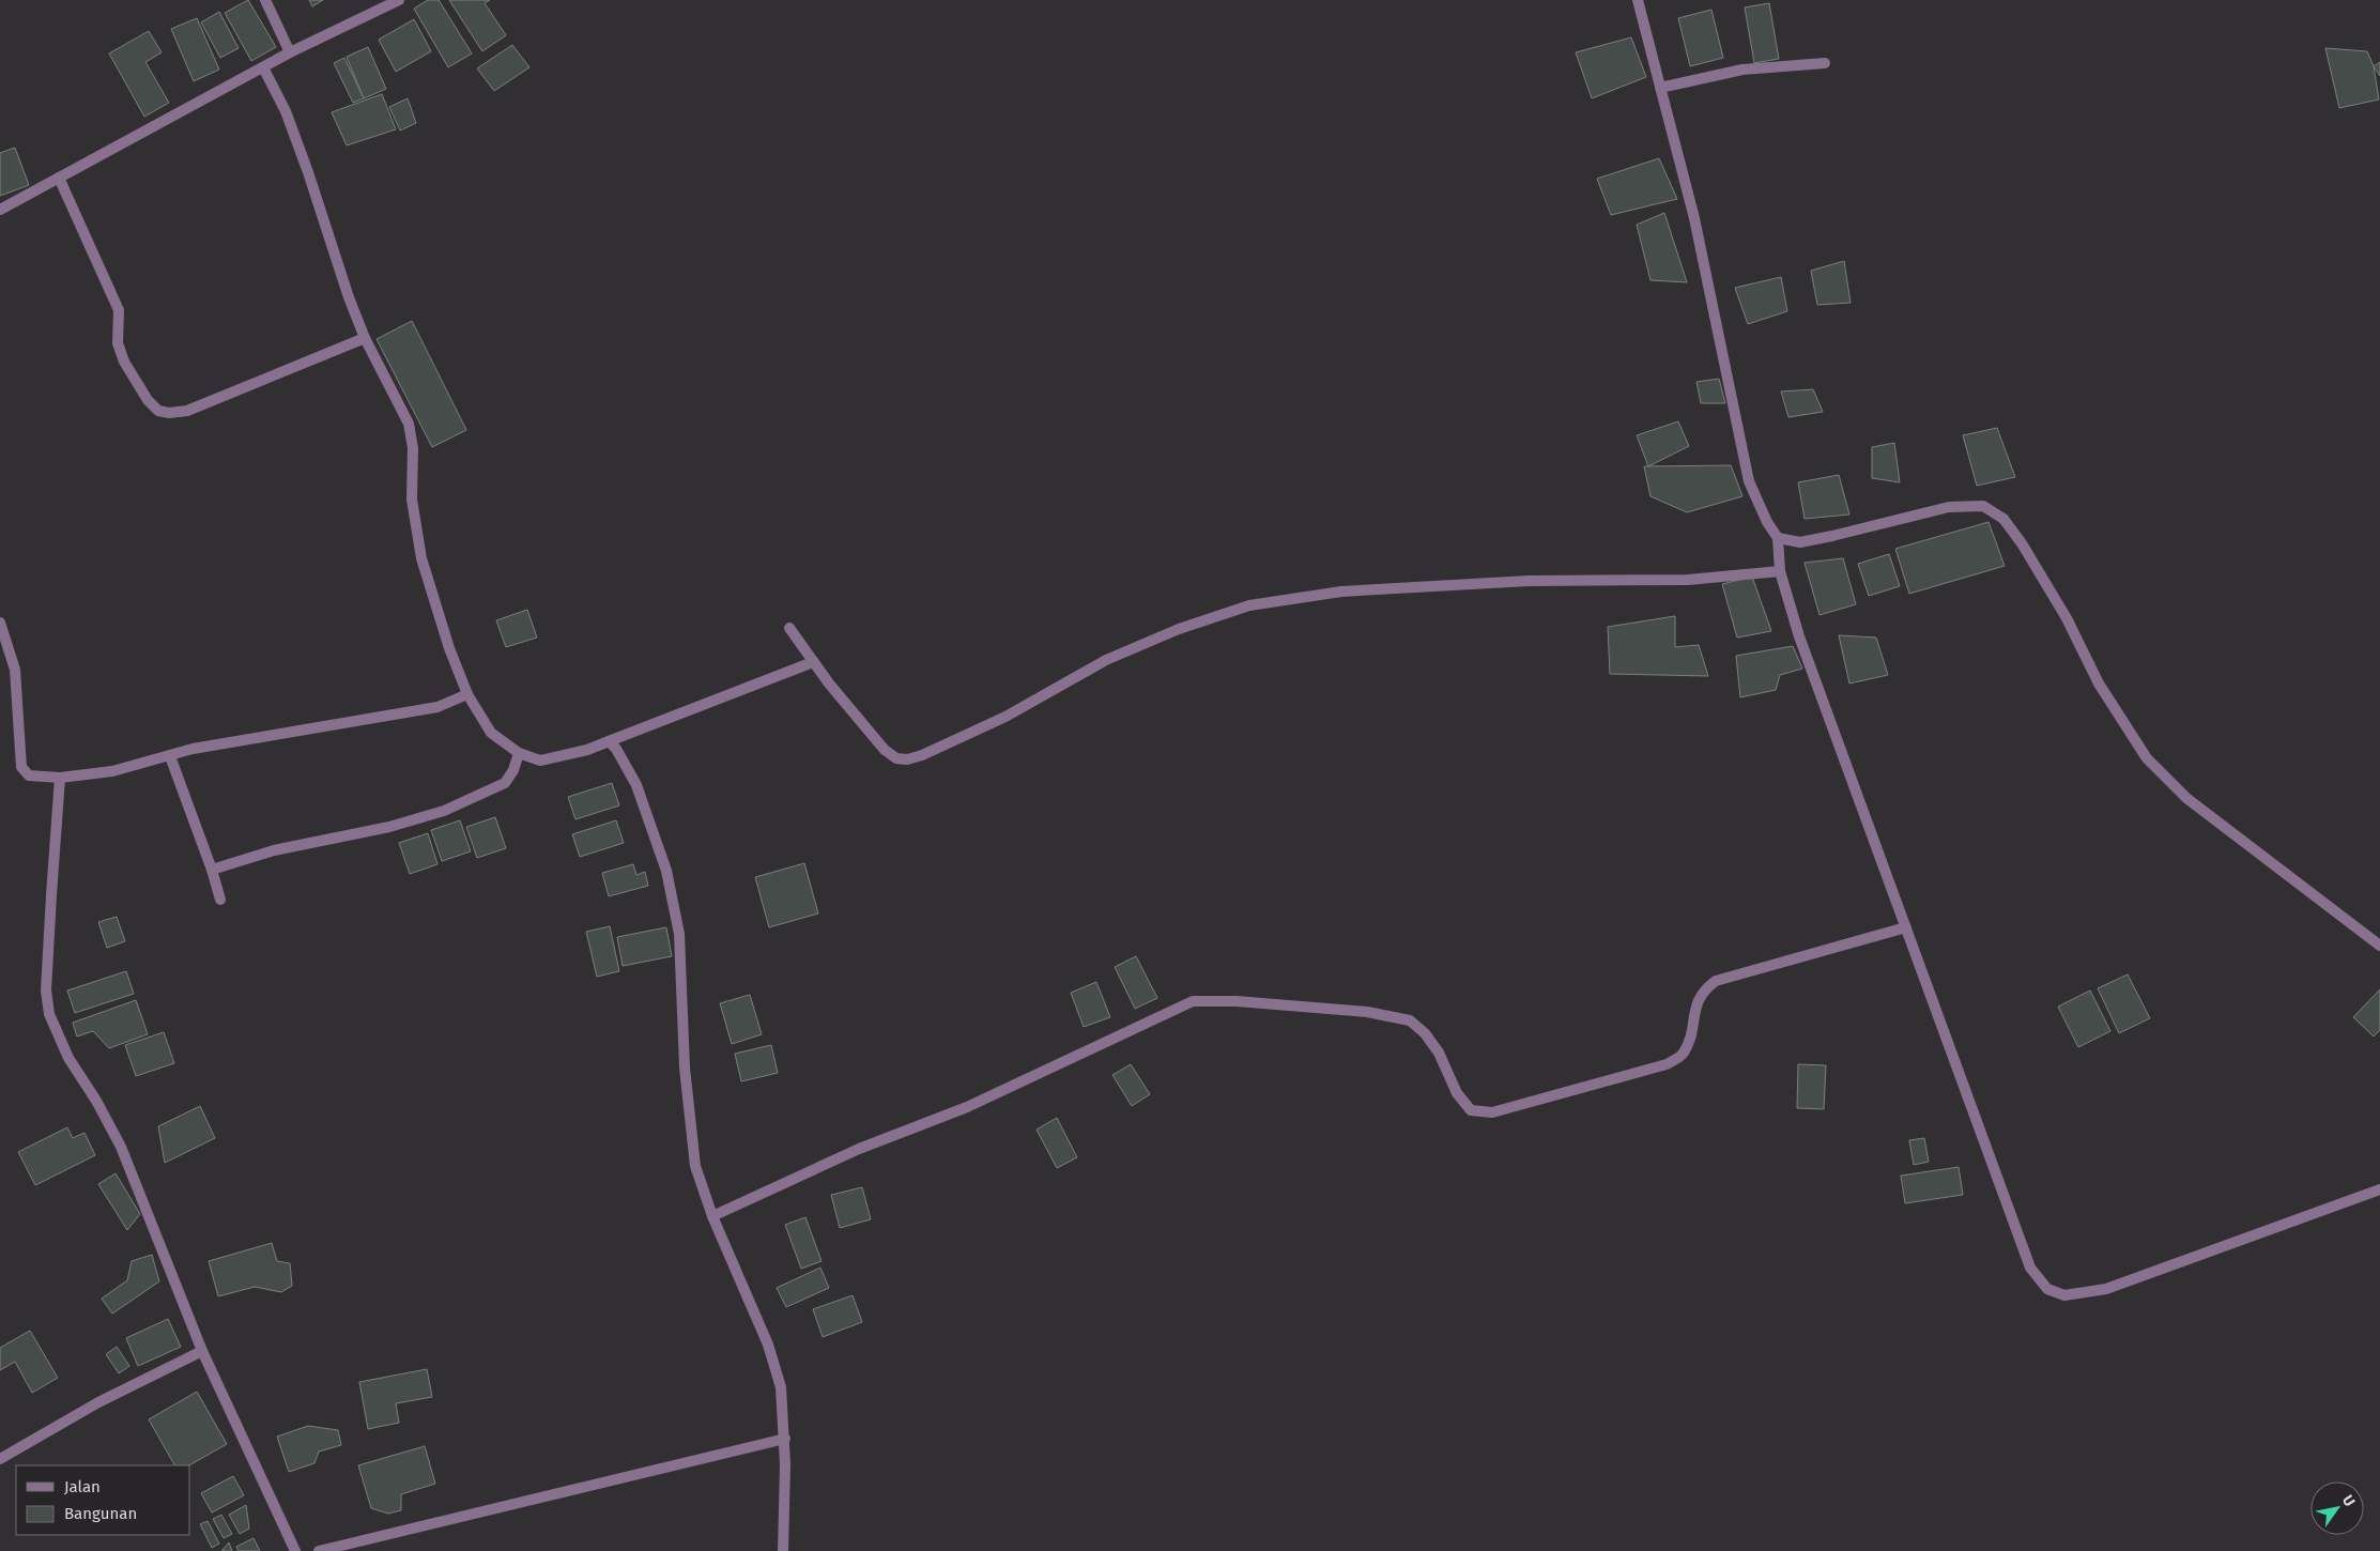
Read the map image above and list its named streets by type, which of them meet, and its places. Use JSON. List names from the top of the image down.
{
  "legend": ["Jalan", "Bangunan"],
  "north": "top right"
}
